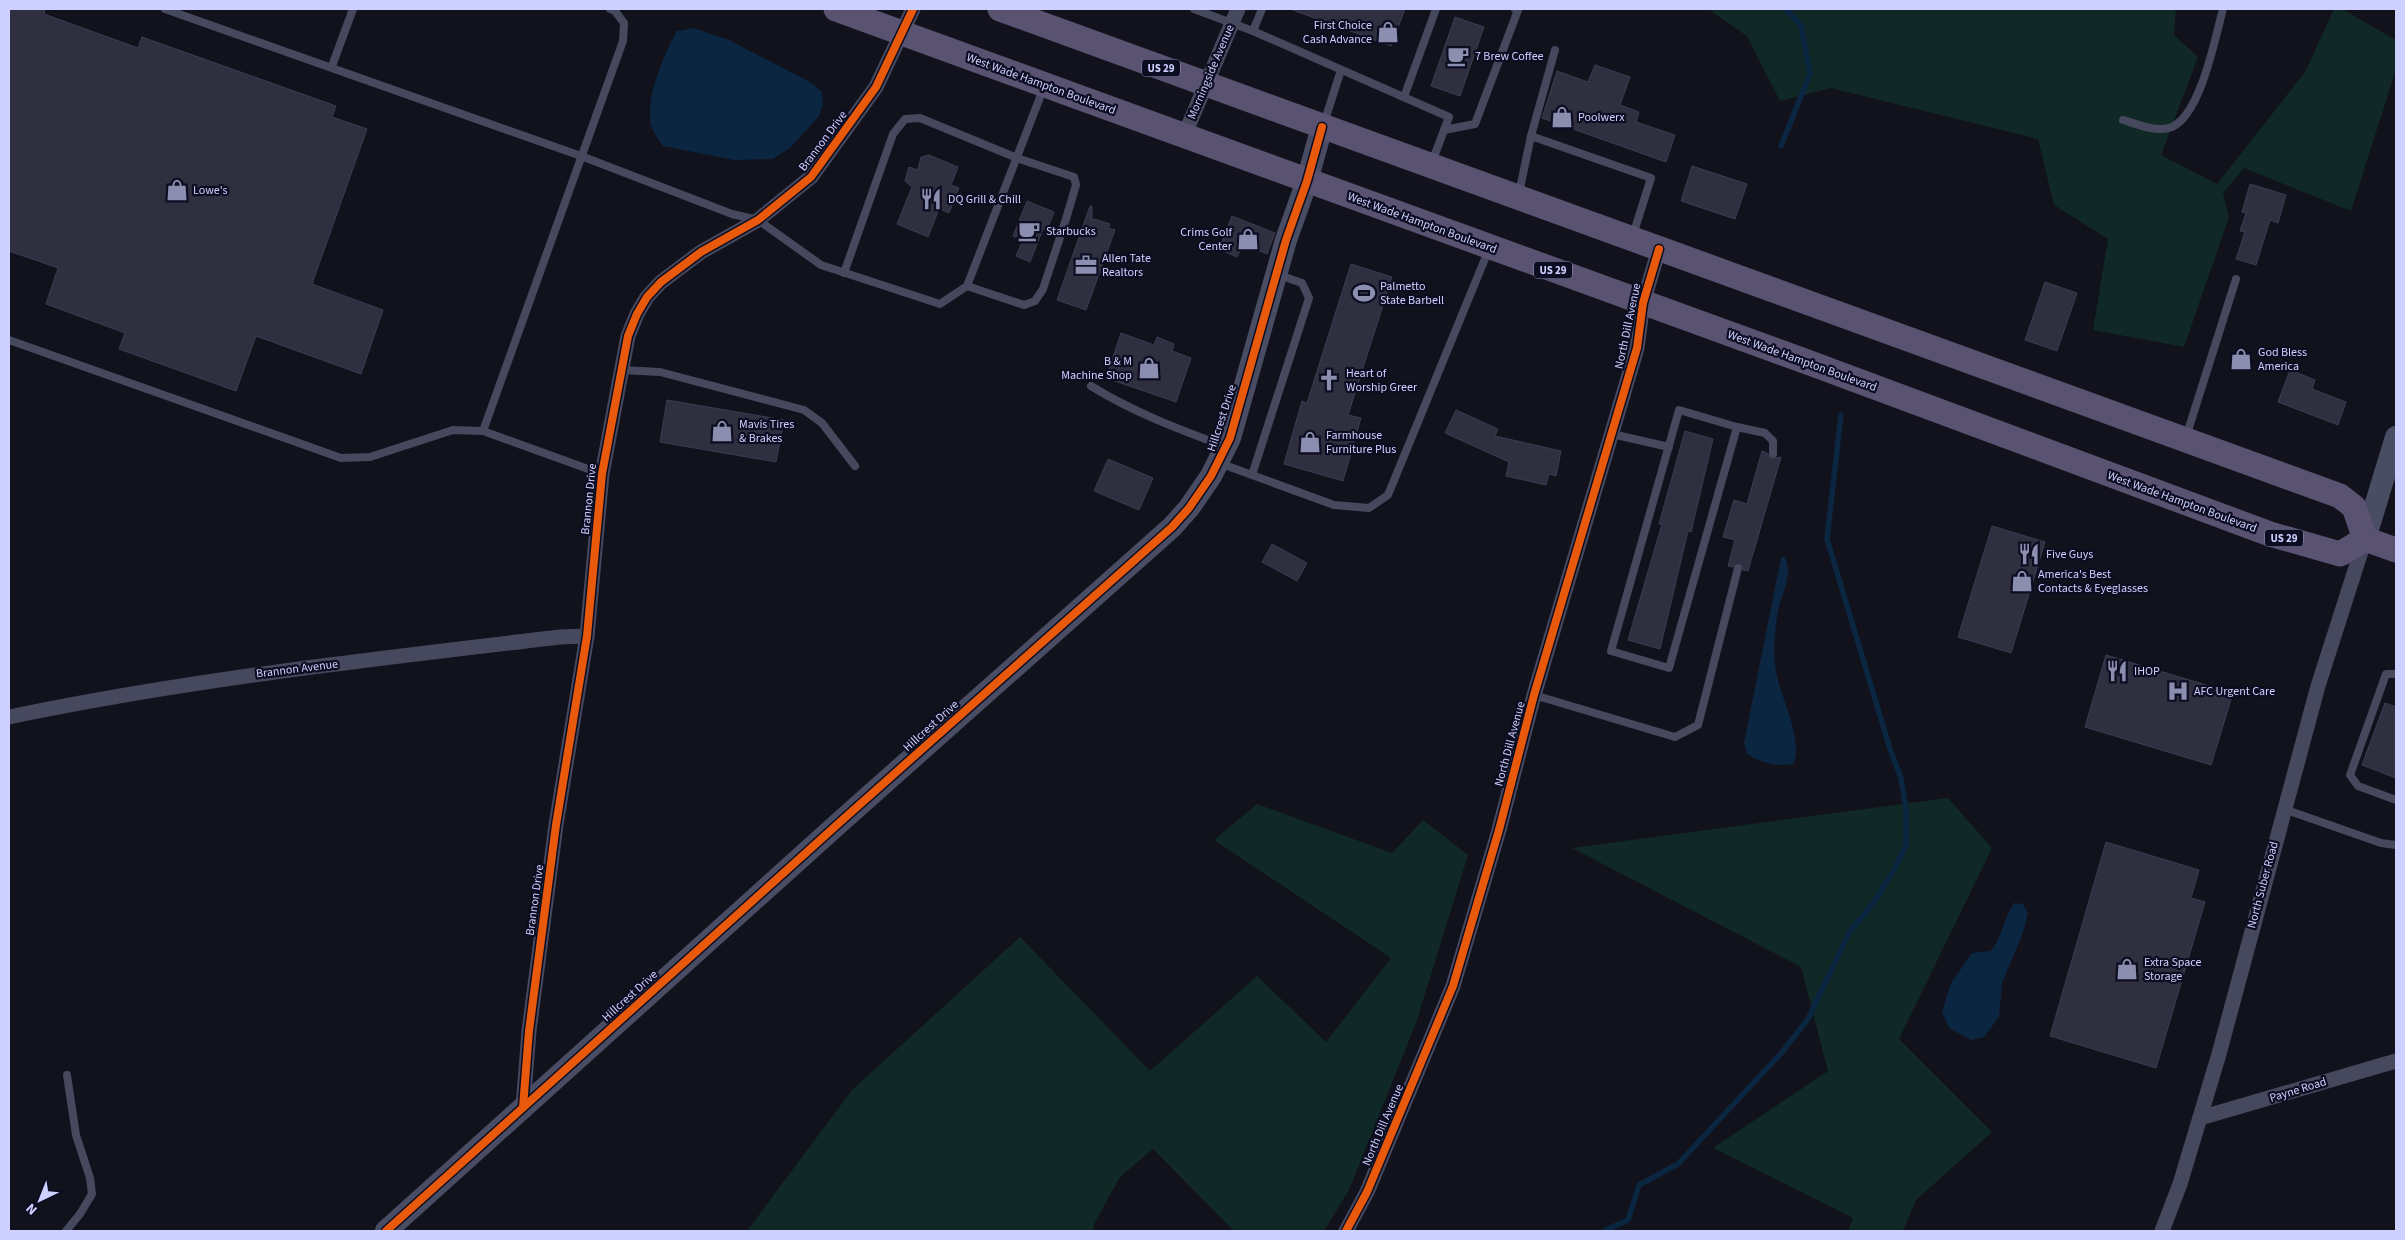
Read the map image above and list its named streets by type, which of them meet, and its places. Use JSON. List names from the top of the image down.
{
  "streets": {
    "main road": ["US 29", "West Wade Hampton Boulevard"],
    "street": [
      "Morningside Avenue",
      "Brannon Drive",
      "North Dill Avenue",
      "Hillcrest Drive",
      "Brannon Avenue",
      "North Suber Road",
      "Payne Road"
    ]
  },
  "crossings": [
    ["US 29", "Morningside Avenue"],
    ["US 29", "West Wade Hampton Boulevard"],
    ["US 29", "North Dill Avenue"],
    ["US 29", "Hillcrest Drive"],
    ["US 29", "North Suber Road"],
    ["Morningside Avenue", "West Wade Hampton Boulevard"],
    ["West Wade Hampton Boulevard", "Brannon Drive"],
    ["West Wade Hampton Boulevard", "North Dill Avenue"],
    ["West Wade Hampton Boulevard", "Hillcrest Drive"],
    ["West Wade Hampton Boulevard", "North Suber Road"],
    ["Brannon Drive", "Hillcrest Drive"],
    ["Brannon Drive", "Brannon Avenue"],
    ["North Suber Road", "Payne Road"]
  ],
  "places": {
    "shop": [
      "First Choice Cash Advance",
      "Poolwerx",
      "Lowe's",
      "Crims Golf Center",
      "God Bless America",
      "B & M Machine Shop",
      "Mavis Tires & Brakes",
      "Farmhouse Furniture Plus",
      "America's Best Contacts & Eyeglasses",
      "Extra Space Storage"
    ],
    "cafe": ["7 Brew Coffee", "Starbucks"],
    "restaurant": ["DQ Grill & Chill", "Five Guys", "IHOP"],
    "office": ["Allen Tate Realtors"],
    "sports": ["Palmetto State Barbell"],
    "church": ["Heart of Worship Greer"],
    "hospital": ["AFC Urgent Care"]
  },
  "north": "bottom left"
}
